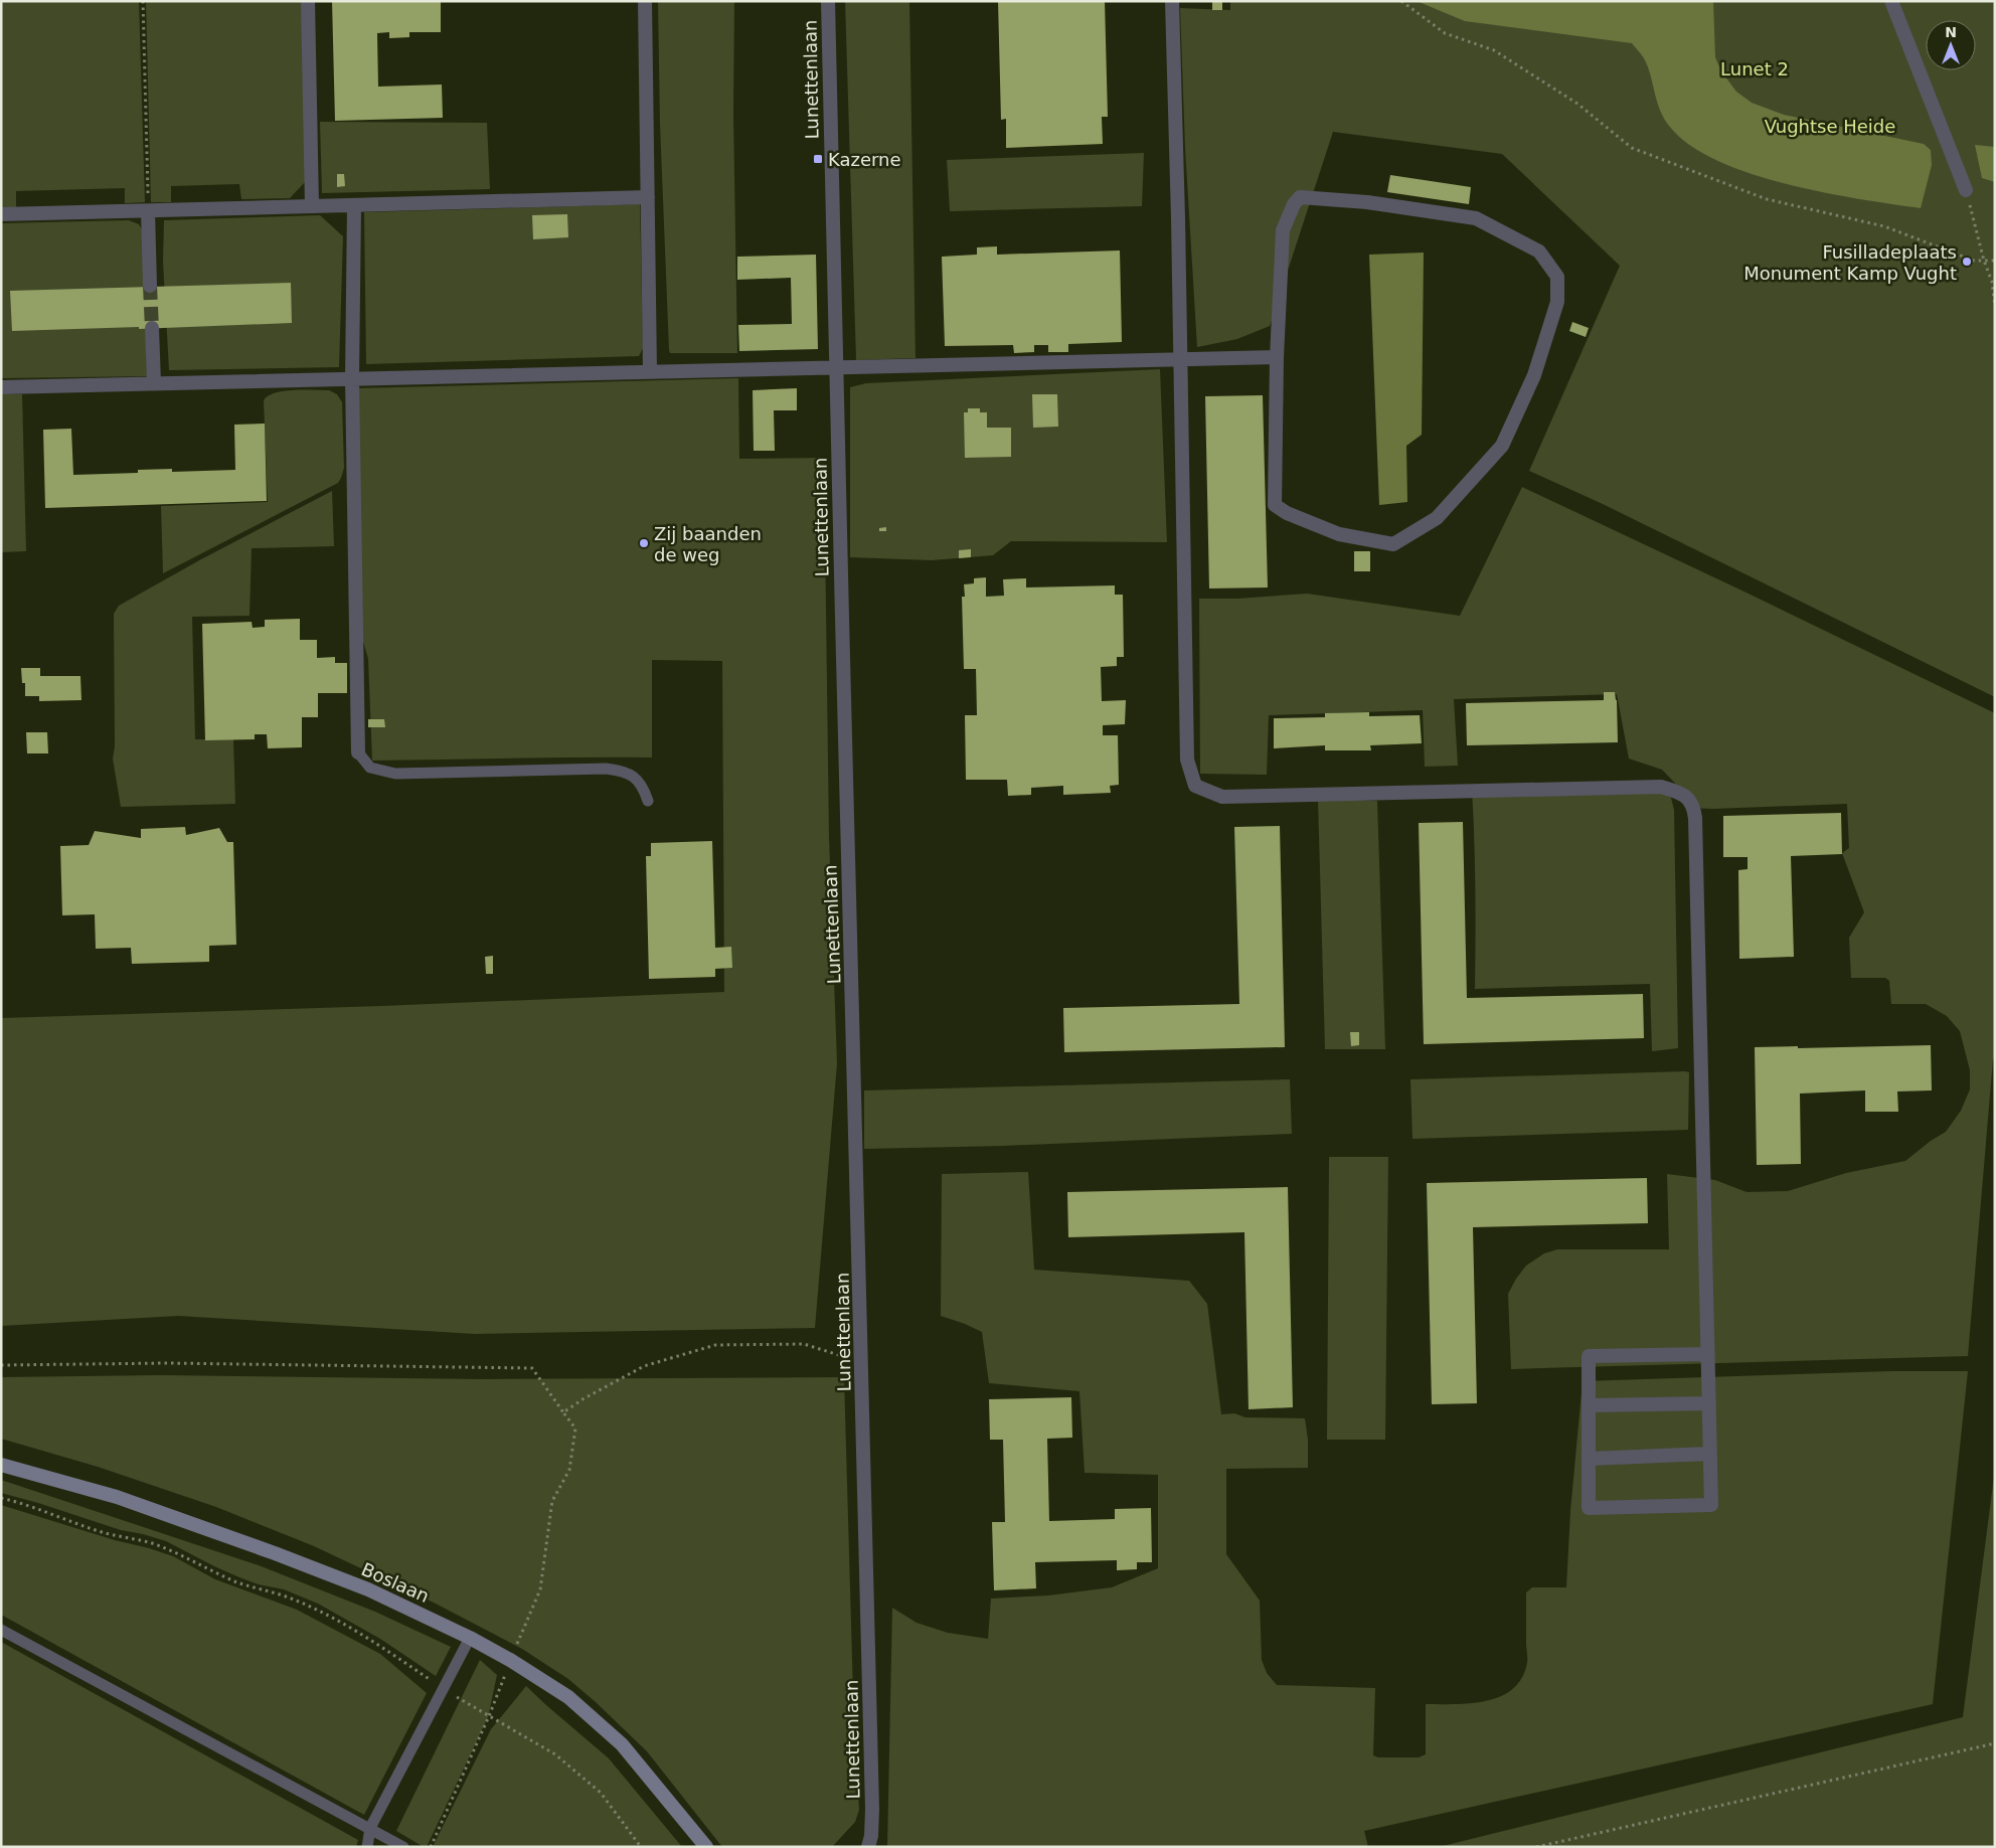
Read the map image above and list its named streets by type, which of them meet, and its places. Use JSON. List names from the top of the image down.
{
  "streets": {
    "main road": ["Boslaan"],
    "street": ["Lunettenlaan"]
  },
  "parks": ["Lunet 2", "Vughtse Heide"],
  "places": {
    "transit": ["Kazerne"],
    "other": ["Fusilladeplaats Monument Kamp Vught", "Zij baanden de weg"]
  },
  "north": "top"
}
